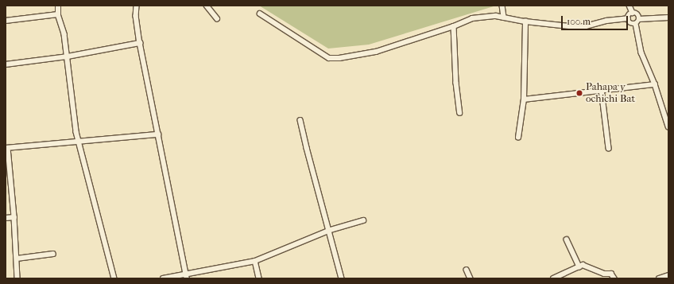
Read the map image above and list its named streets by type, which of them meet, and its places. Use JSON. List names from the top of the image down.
{
  "places": ["Pahapa y ochichi Bat"],
  "scale_bar": "100 m"
}
